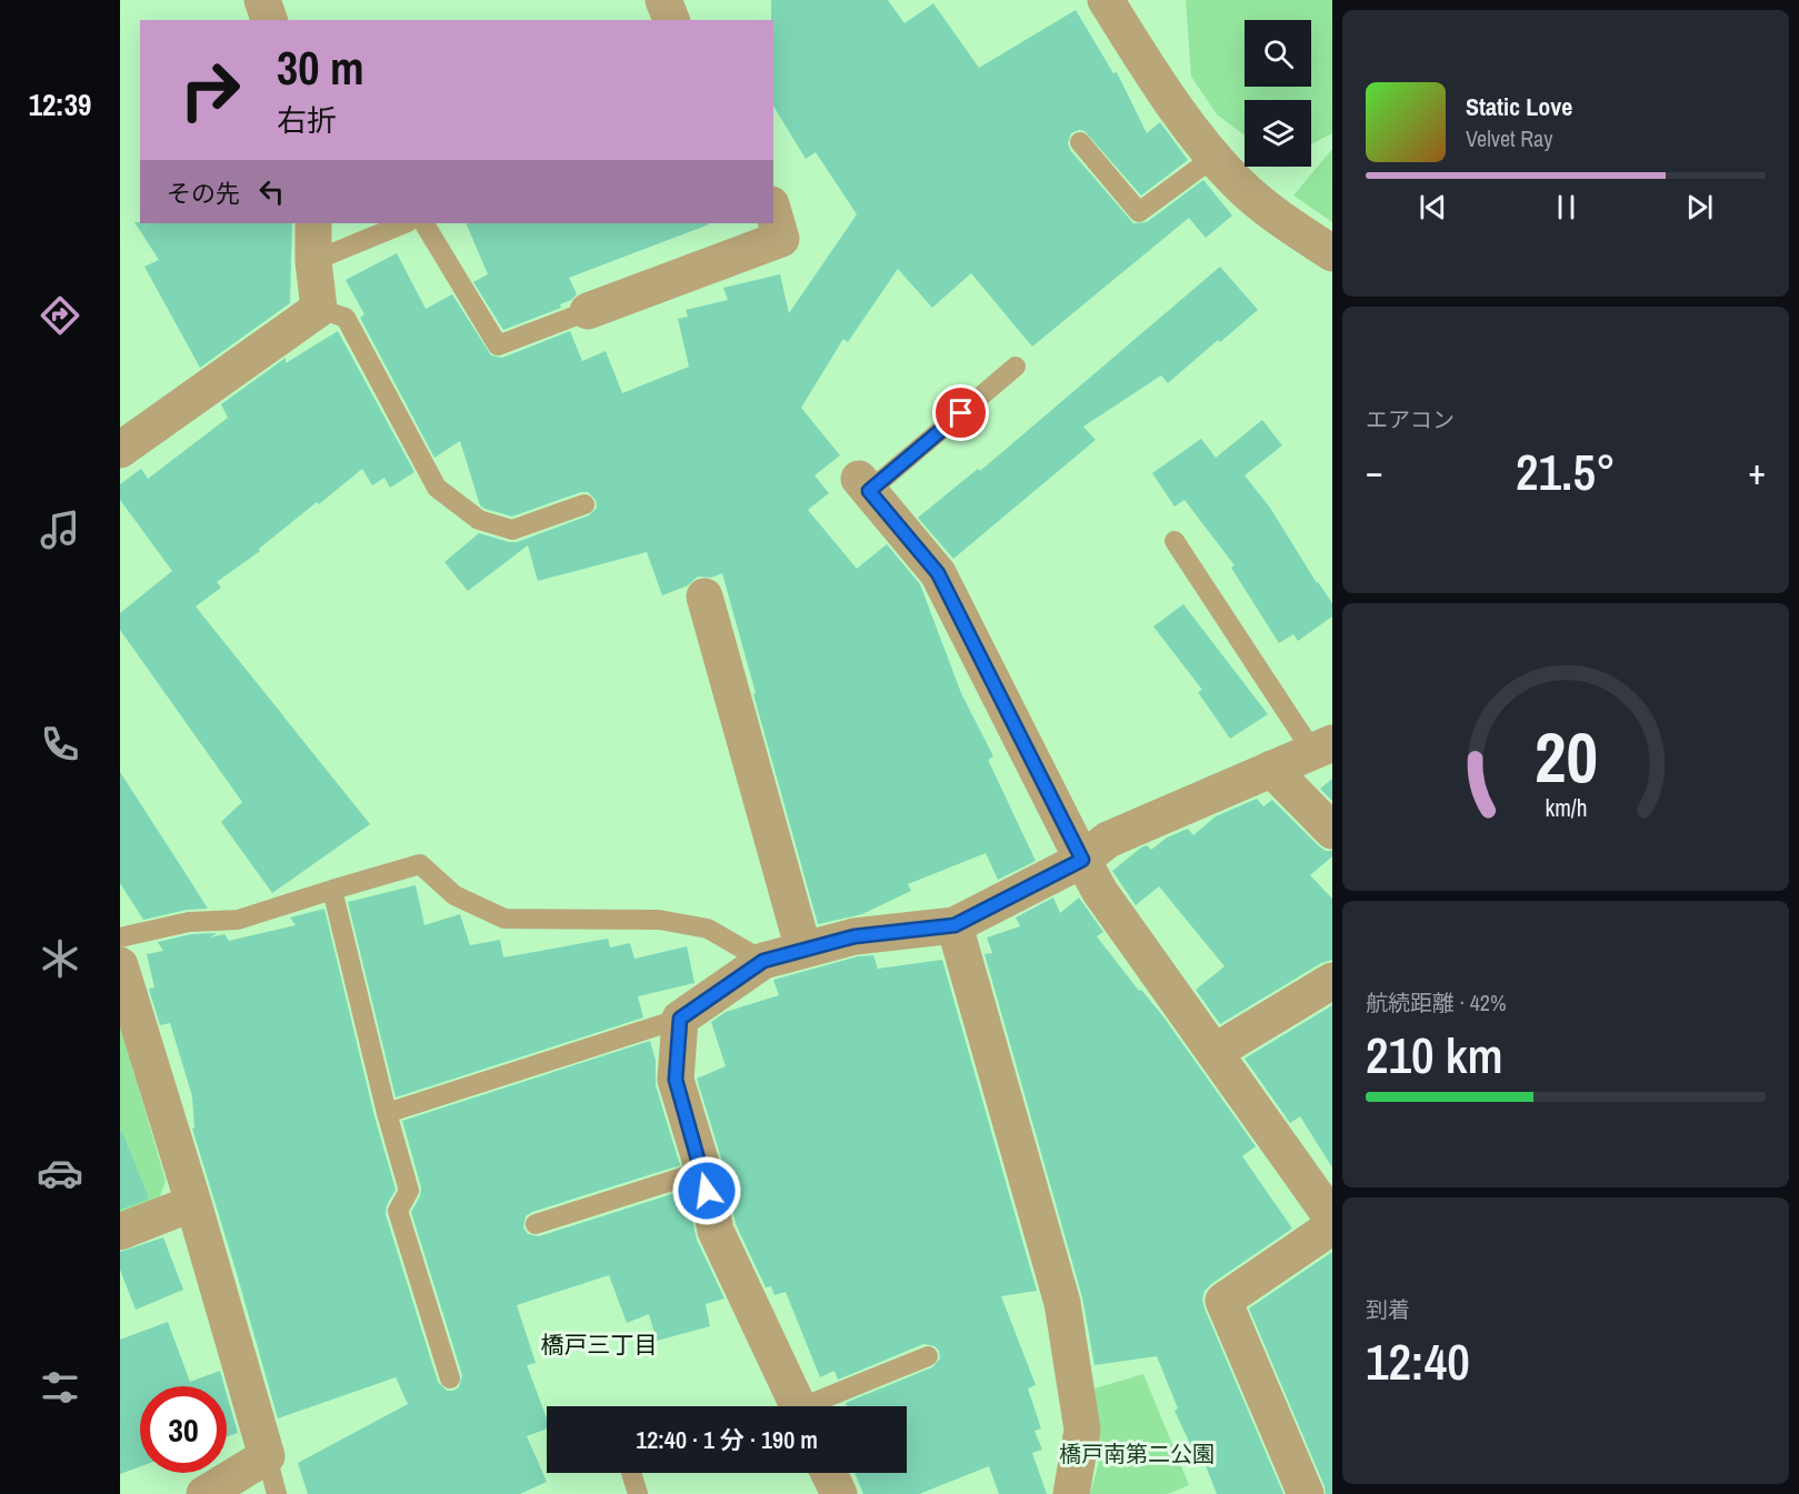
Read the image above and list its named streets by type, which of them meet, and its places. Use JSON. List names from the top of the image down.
{
  "districts": ["橋戸三丁目"],
  "parks": ["橋戸南第二公園"],
  "page": {
    "tabs": "12:39",
    "turn": ["30 m", "右折"],
    "song": ["Static Love", "Velvet Ray"],
    "then": "その先",
    "tile": [
      "エアコン",
      ["航続距離 · 42%", "210 km"],
      ["到着", "12:40"]
    ],
    "heat": ["−", "21.5°", "+"],
    "limit": "30",
    "trip": "12:40 · 1 分 · 190 m",
    "gauge": ["20", "km/h"]
  }
}
